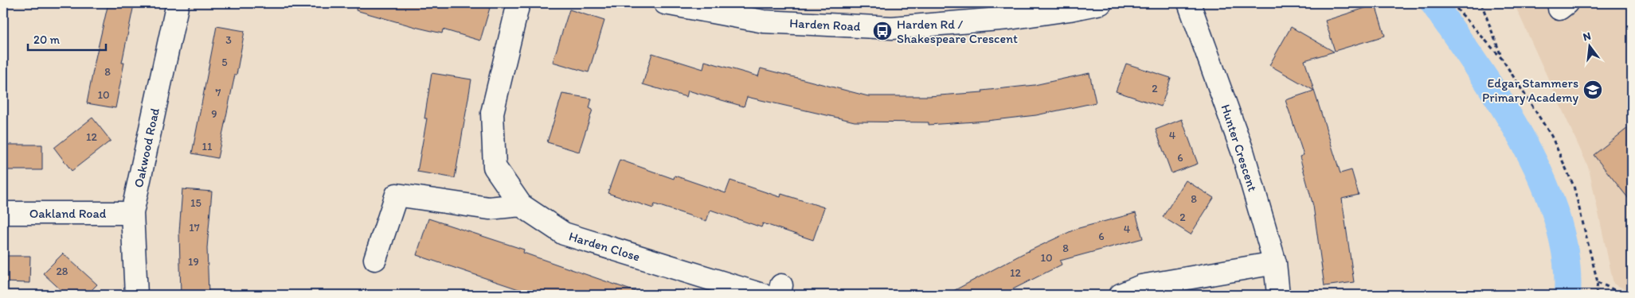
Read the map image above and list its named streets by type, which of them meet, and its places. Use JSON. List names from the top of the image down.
{
  "streets": {
    "street": [
      "Harden Road",
      "Oakwood Road",
      "Hunter Crescent",
      "Oakland Road",
      "Harden Close"
    ]
  },
  "crossings": [
    ["Oakwood Road", "Oakland Road"]
  ],
  "places": {
    "bus stop": ["Harden Rd / Shakespeare Crescent"],
    "school or university": ["Edgar Stammers Primary Academy"]
  },
  "house_numbers": [
    "3",
    "5",
    "8",
    "2",
    "7",
    "10",
    "9",
    "4",
    "12",
    "11",
    "6",
    "8",
    "15",
    "2",
    "17",
    "4",
    "6",
    "8",
    "10",
    "19",
    "28",
    "12"
  ],
  "scale_bar": "20 m",
  "north": "top"
}
